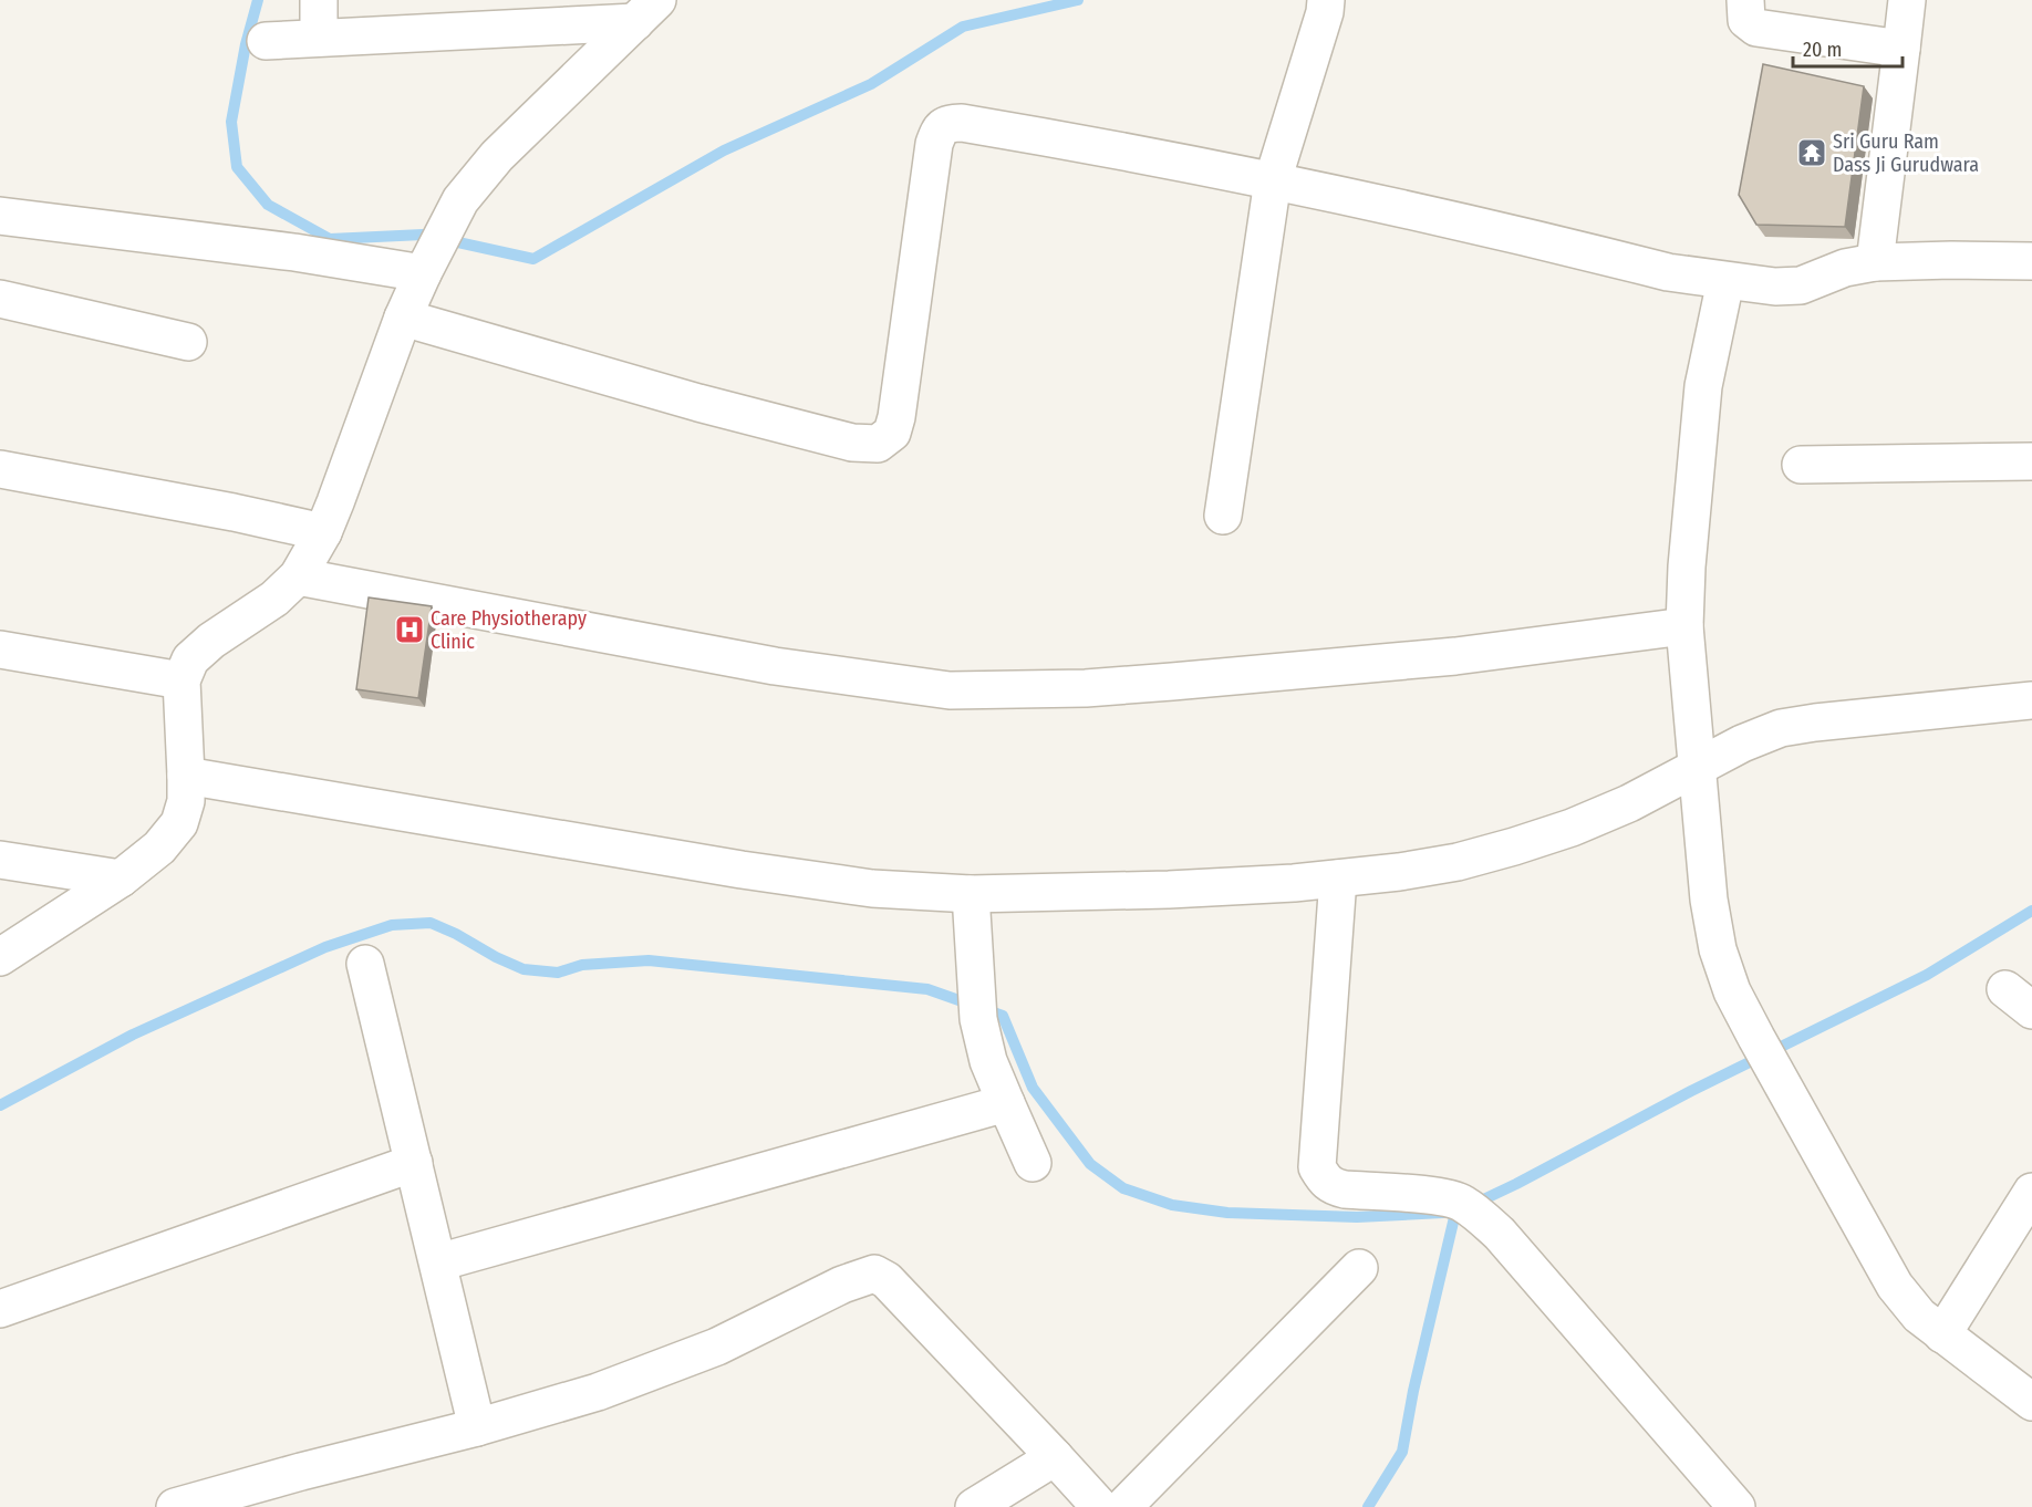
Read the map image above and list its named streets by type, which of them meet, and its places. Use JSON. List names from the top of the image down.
{
  "places": {
    "temple": ["Sri Guru Ram Dass Ji Gurudwara"],
    "hospital": ["Care Physiotherapy Clinic"]
  },
  "scale_bar": "20 m"
}
